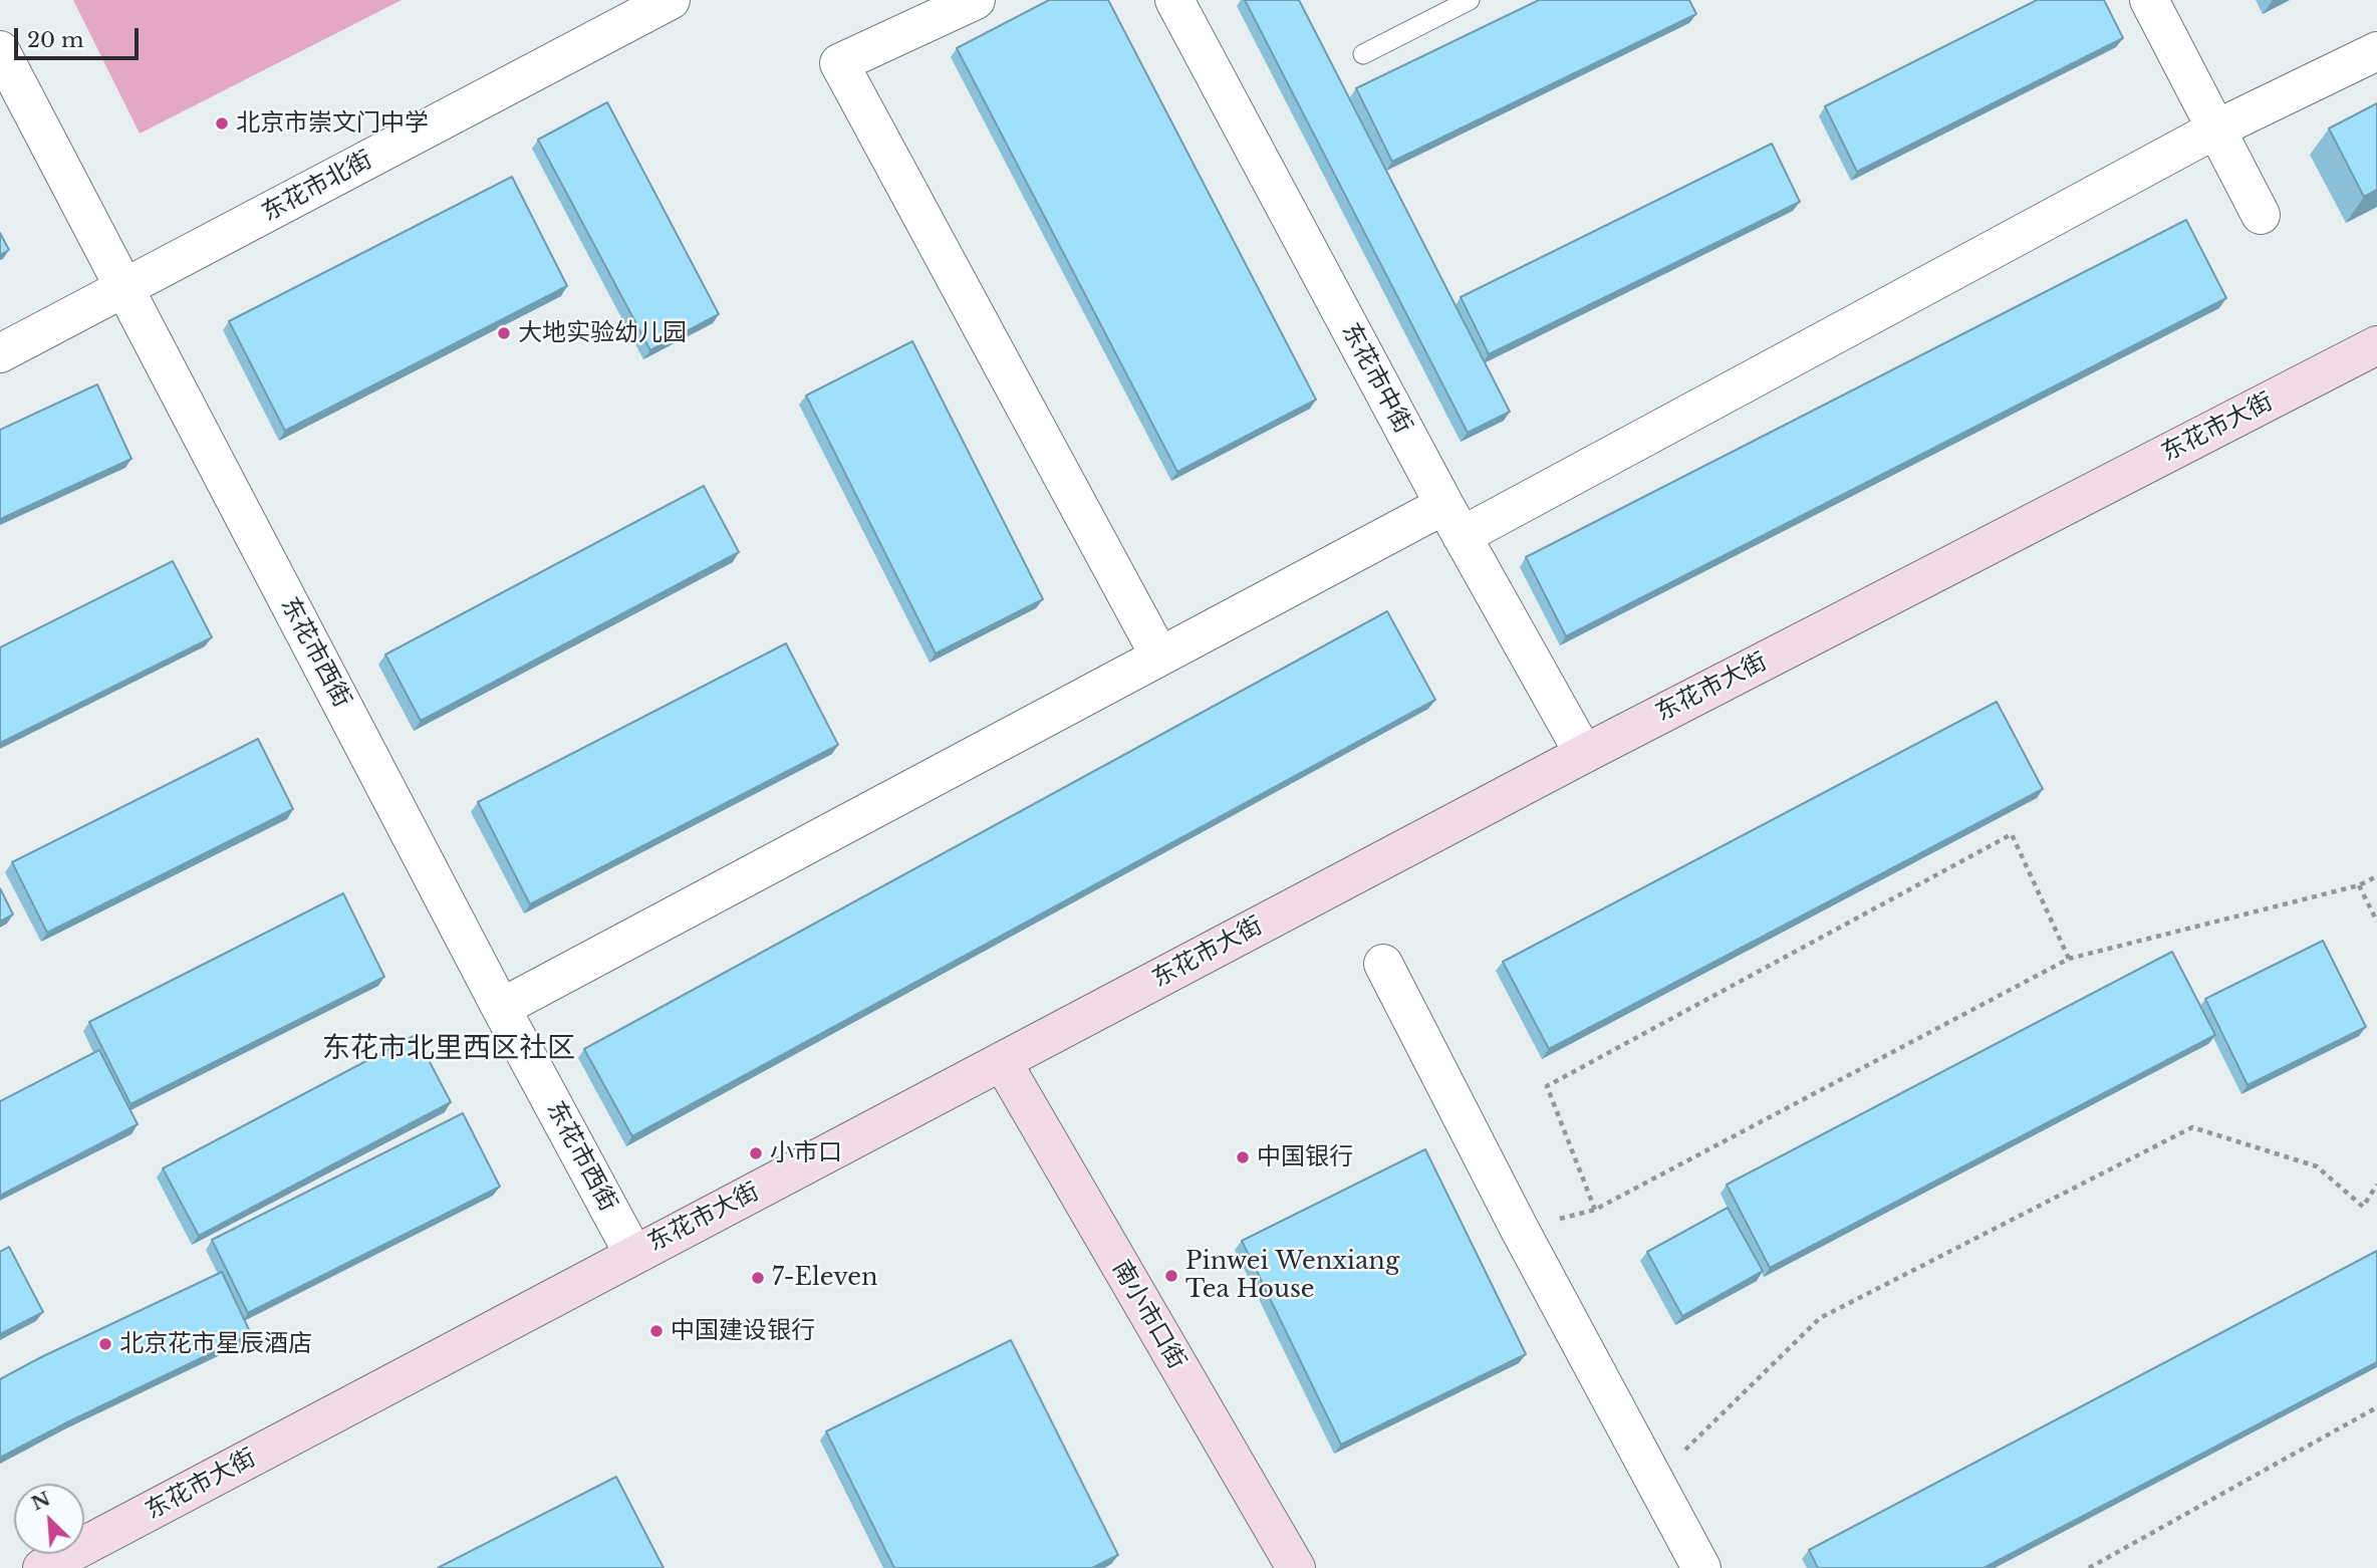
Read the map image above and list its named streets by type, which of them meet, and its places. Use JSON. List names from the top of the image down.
{
  "streets": {
    "street": [
      "东花市北街",
      "东花市中街",
      "东花市大街",
      "东花市西街",
      "南小市口街"
    ]
  },
  "crossings": [
    ["东花市北街", "东花市西街"],
    ["东花市中街", "东花市大街"],
    ["东花市大街", "东花市西街"],
    ["东花市大街", "南小市口街"]
  ],
  "districts": ["东花市北里西区社区"],
  "places": [
    "北京市崇文门中学",
    "大地实验幼儿园",
    "小市口",
    "中国银行",
    "Pinwei Wenxiang Tea House",
    "7-Eleven",
    "中国建设银行",
    "北京花市星辰酒店"
  ],
  "scale_bar": "20 m",
  "north": "top left"
}
